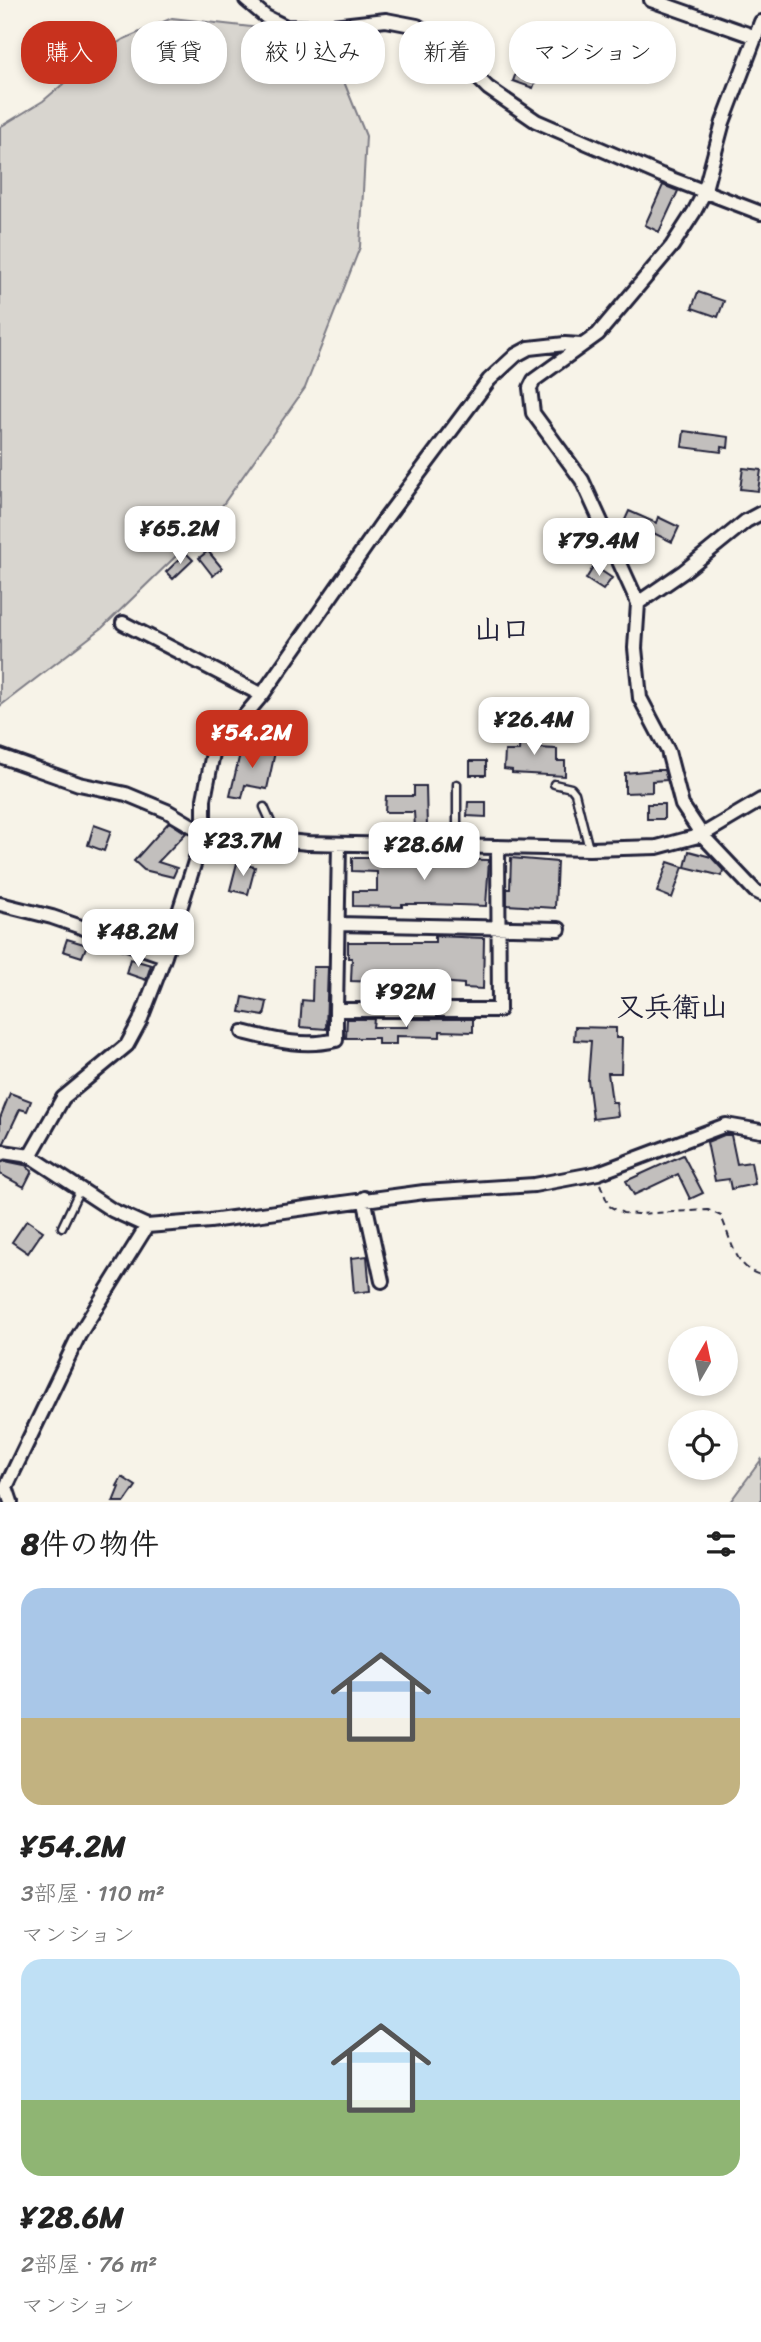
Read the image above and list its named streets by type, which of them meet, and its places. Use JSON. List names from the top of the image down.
{
  "districts": ["山口", "又兵衛山"],
  "north": "top",
  "page": {
    "chip": [
      "購入",
      "賃貸",
      "絞り込み",
      "新着",
      "マンション"
    ],
    "price": [
      "¥65.2M",
      "¥79.4M",
      "¥26.4M",
      "¥54.2M",
      "¥23.7M",
      "¥28.6M",
      "¥48.2M",
      "¥92M"
    ],
    "heading": "8件の物件",
    "list": [
      {
        "name": "¥54.2M",
        "note": "3部屋 · 110 m² · マンション"
      },
      {
        "name": "¥28.6M",
        "note": "2部屋 · 76 m² · マンション"
      }
    ]
  }
}
